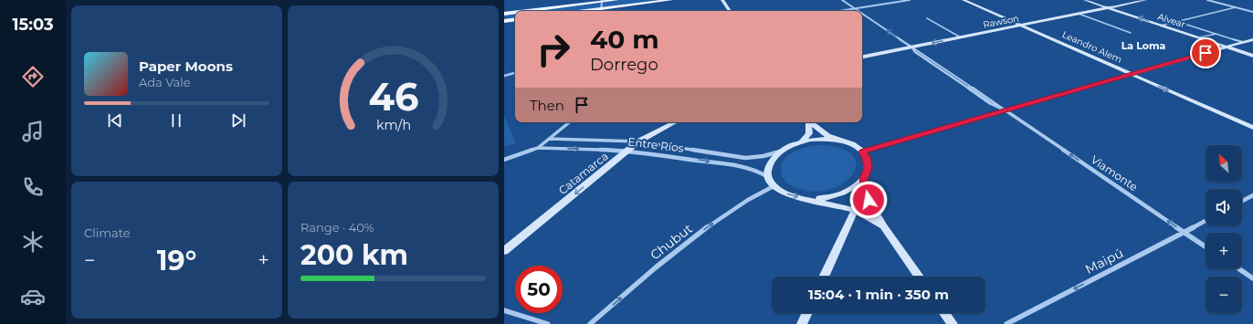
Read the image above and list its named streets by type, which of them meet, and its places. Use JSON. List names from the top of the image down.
{
  "streets": {
    "street": [
      "Alvear",
      "Rawson",
      "Leandro Alem",
      "Entre Ríos",
      "Catamarca",
      "Viamonte",
      "Chubut",
      "Maipú"
    ]
  },
  "crossings": [
    ["Alvear", "Rawson"],
    ["Rawson", "Leandro Alem"],
    ["Rawson", "Viamonte"],
    ["Entre Ríos", "Catamarca"],
    ["Entre Ríos", "Chubut"],
    ["Viamonte", "Maipú"]
  ],
  "one_way": [
    "Leandro Alem",
    "Viamonte",
    "Chubut",
    "Maipú"
  ],
  "districts": ["La Loma"],
  "north": "top left",
  "page": {
    "tabs": "15:03",
    "turn": ["40 m", "Dorrego"],
    "song": ["Paper Moons", "Ada Vale"],
    "then": "Then",
    "map_buttons": ["+", "−"],
    "tile": [
      "Climate",
      ["Range · 40%", "200 km"]
    ],
    "heat": ["−", "19°", "+"],
    "limit": "50",
    "trip": "15:04 · 1 min · 350 m",
    "gauge": ["46", "km/h"]
  }
}
